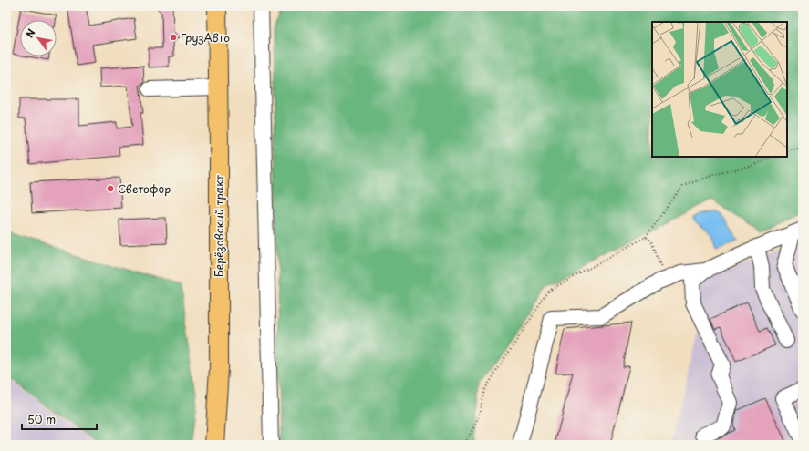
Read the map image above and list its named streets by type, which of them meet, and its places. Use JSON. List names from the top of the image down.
{
  "streets": {
    "main road": ["Берёзовский тракт"]
  },
  "places": ["ГрузАвто", "Светофор"],
  "scale_bar": "50 m",
  "north": "top left"
}
